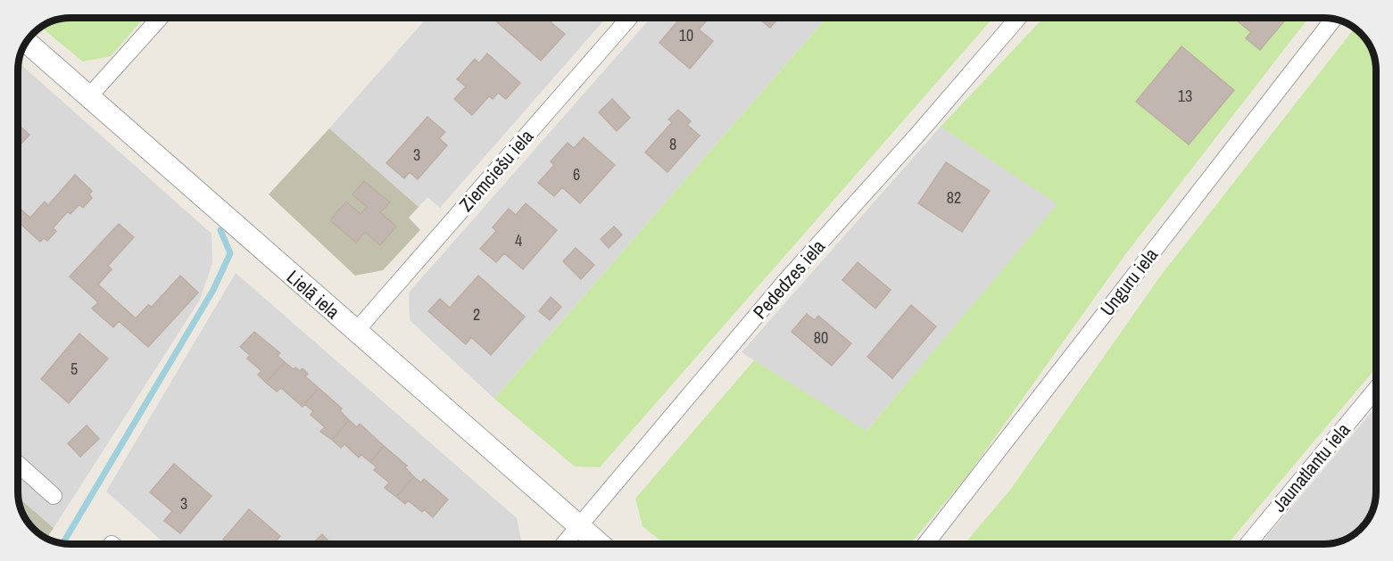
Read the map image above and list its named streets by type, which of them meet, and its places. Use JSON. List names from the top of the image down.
{
  "streets": {
    "street": [
      "Ziemciešu iela",
      "Pededzes iela",
      "Unguru iela",
      "Lielā iela",
      "Jaunatlantu iela"
    ]
  },
  "crossings": [
    ["Ziemciešu iela", "Lielā iela"],
    ["Pededzes iela", "Lielā iela"]
  ],
  "house_numbers": [
    "10",
    "13",
    "8",
    "3",
    "6",
    "82",
    "4",
    "2",
    "80",
    "5",
    "3"
  ]
}
